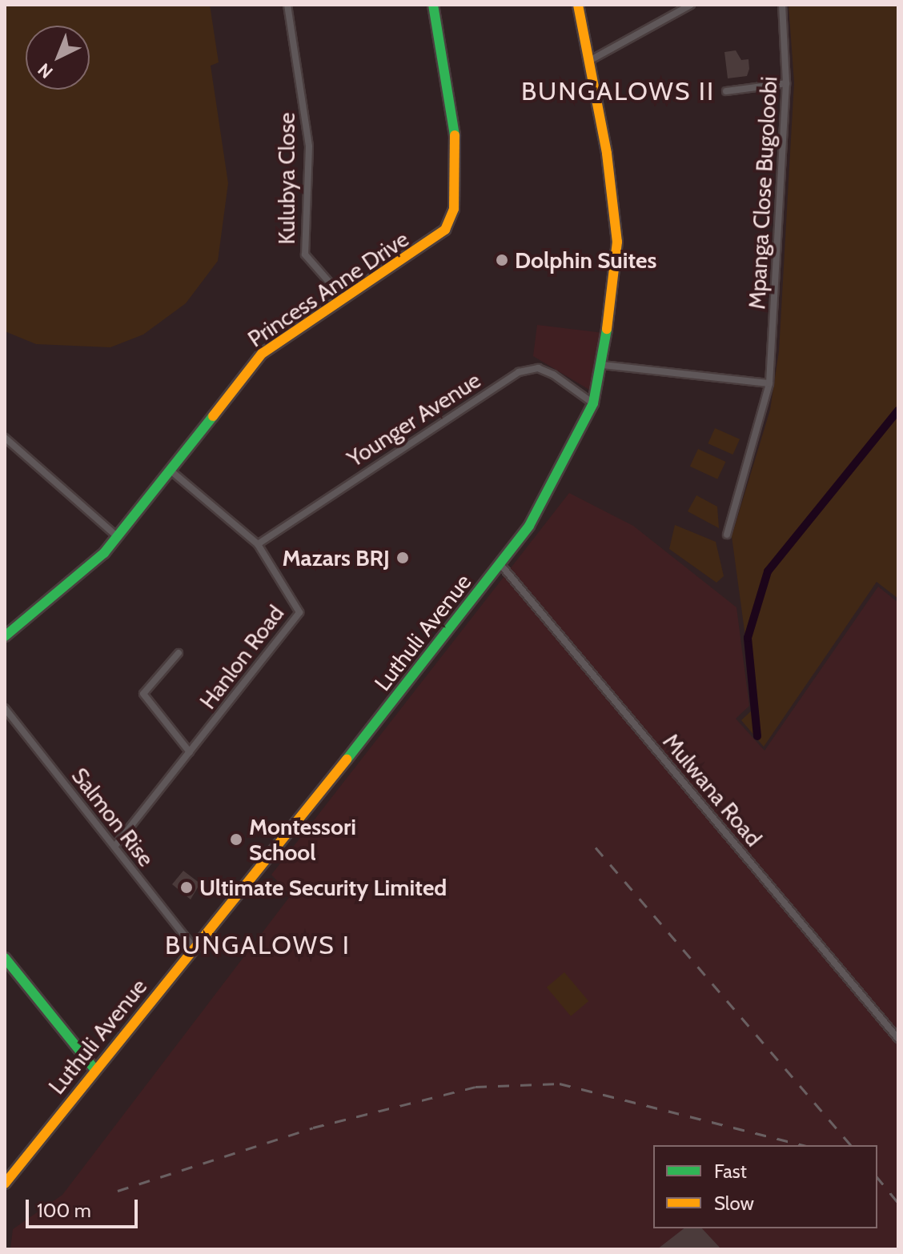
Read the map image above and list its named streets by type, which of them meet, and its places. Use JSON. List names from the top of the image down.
{
  "streets": {
    "street": [
      "Kulubya Close",
      "Mpanga Close Bugoloobi",
      "Princess Anne Drive",
      "Younger Avenue",
      "Luthuli Avenue",
      "Hanlon Road",
      "Mulwana Road",
      "Salmon Rise"
    ]
  },
  "crossings": [
    ["Kulubya Close", "Princess Anne Drive"],
    ["Princess Anne Drive", "Hanlon Road"],
    ["Younger Avenue", "Luthuli Avenue"],
    ["Younger Avenue", "Hanlon Road"],
    ["Luthuli Avenue", "Mulwana Road"],
    ["Luthuli Avenue", "Salmon Rise"],
    ["Hanlon Road", "Salmon Rise"]
  ],
  "districts": ["BUNGALOWS II", "BUNGALOWS I"],
  "places": [
    "Dolphin Suites",
    "Mazars BRJ",
    "Montessori School",
    "Ultimate Security Limited"
  ],
  "legend": ["Fast", "Slow"],
  "scale_bar": "100 m",
  "north": "bottom left"
}
